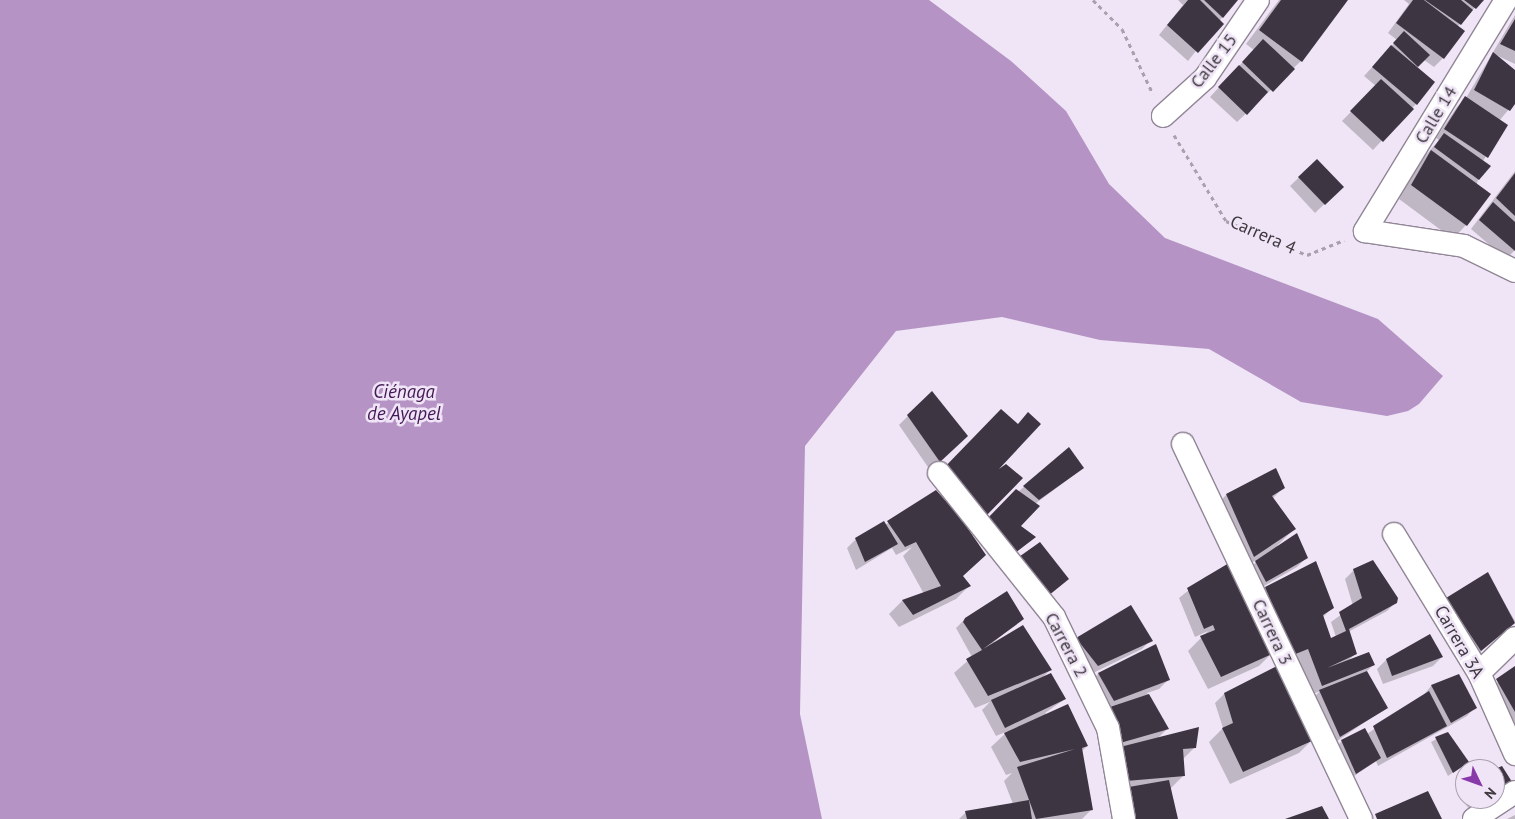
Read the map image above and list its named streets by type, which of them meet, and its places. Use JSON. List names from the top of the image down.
{
  "streets": {
    "street": [
      "Calle 15",
      "Calle 14",
      "Carrera 3",
      "Carrera 3A",
      "Carrera 2"
    ],
    "path": ["Carrera 4"]
  },
  "crossings": [
    ["Calle 15", "Carrera 4"],
    ["Calle 14", "Carrera 4"]
  ],
  "water": ["Ciénaga de Ayapel"],
  "north": "bottom right"
}
